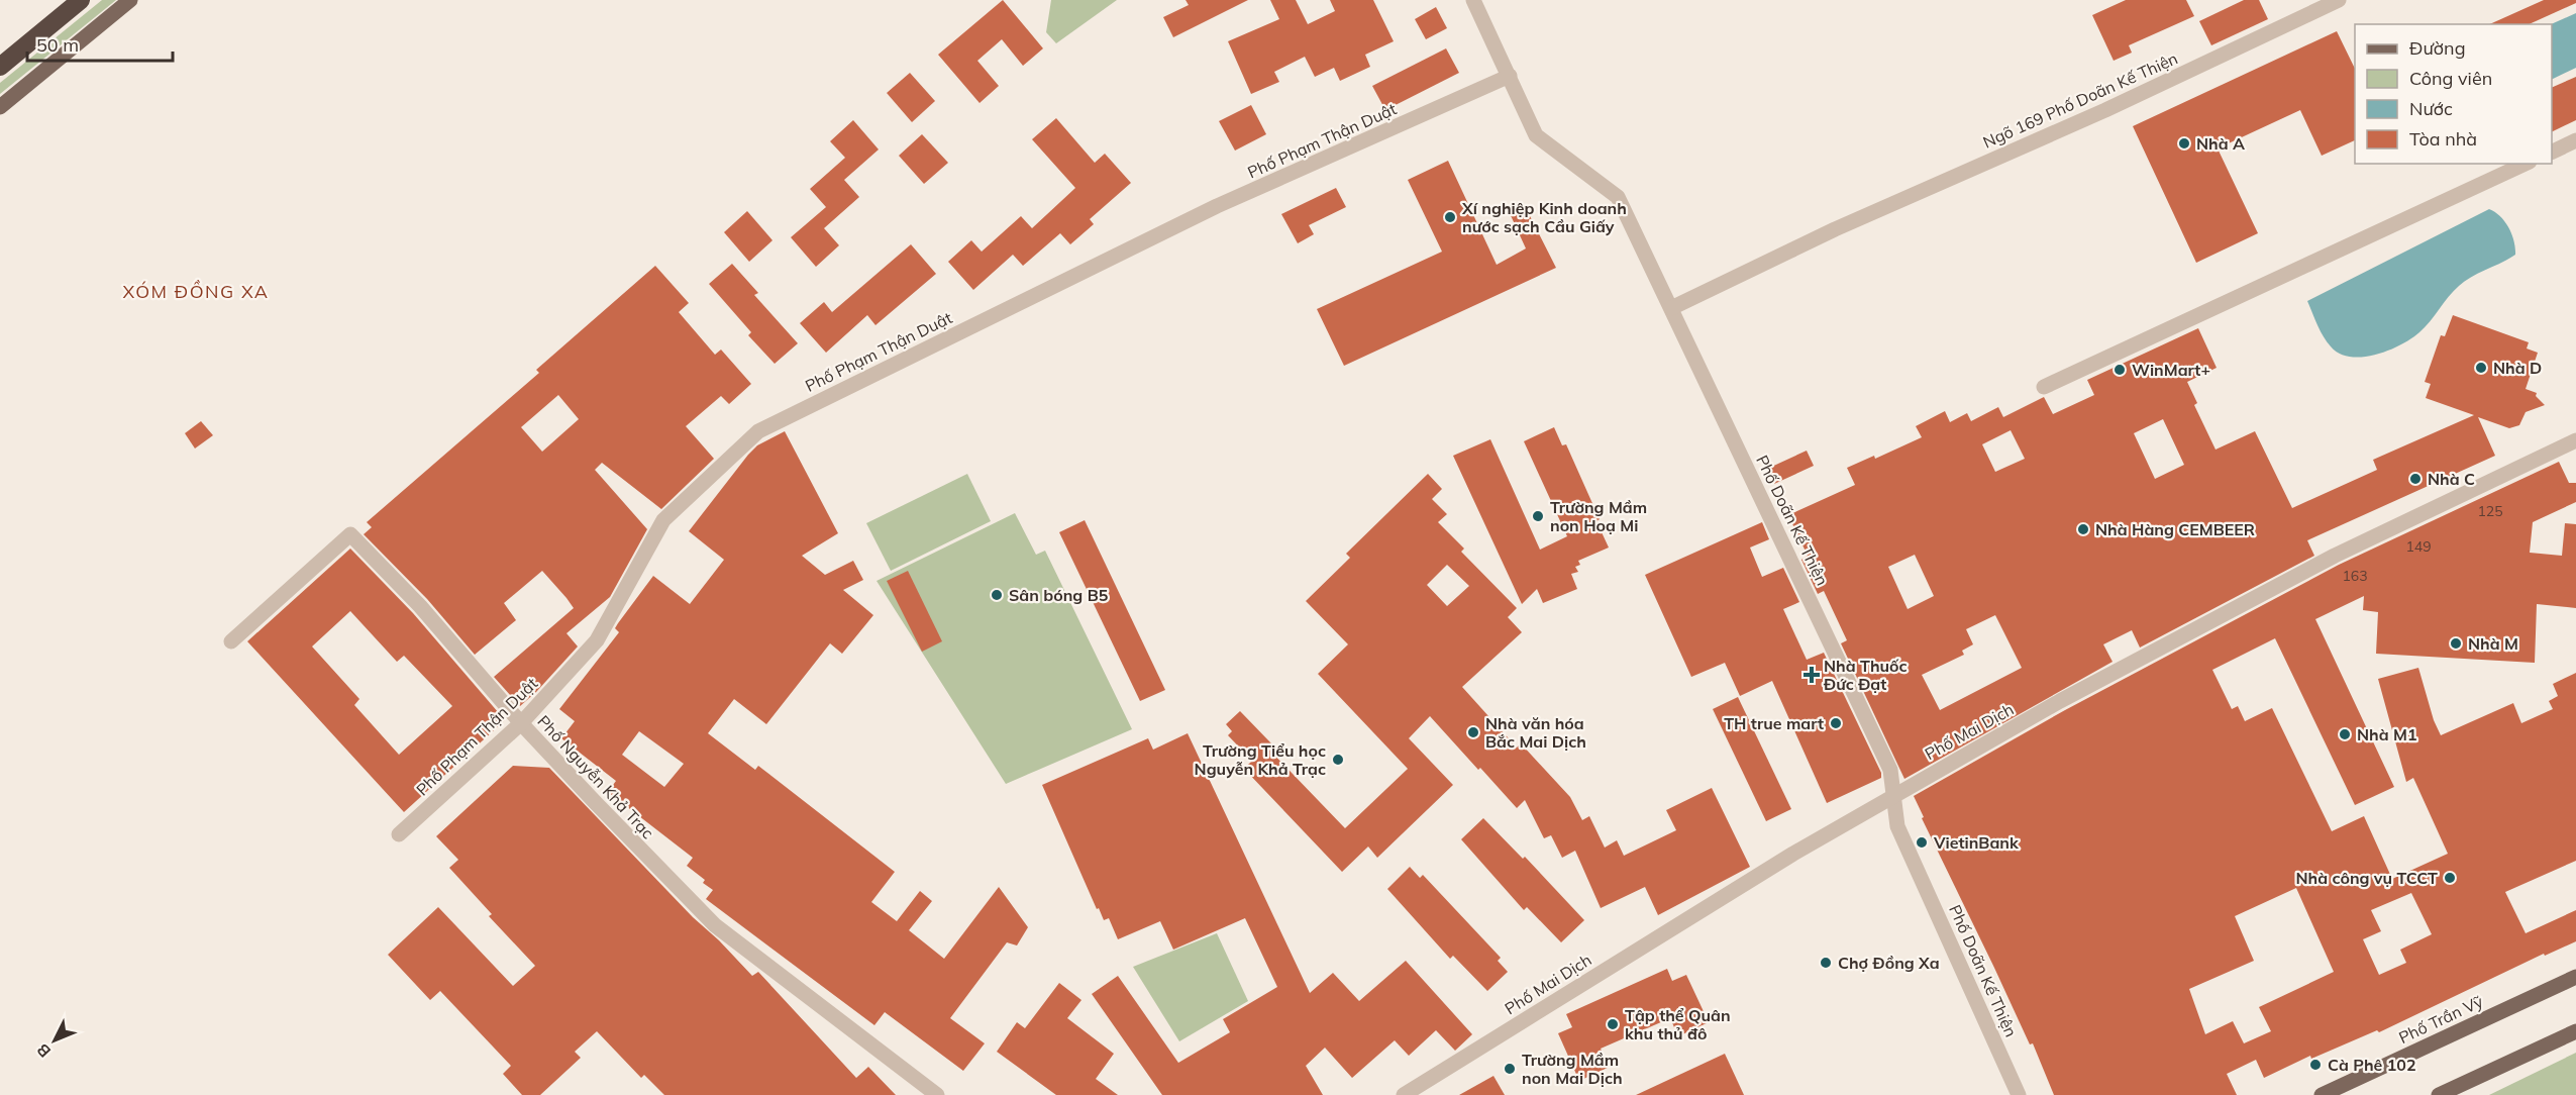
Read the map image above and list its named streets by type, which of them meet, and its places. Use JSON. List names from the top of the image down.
{
  "streets": {
    "main road": ["Phố Trần Vỹ"],
    "street": [
      "Ngõ 169 Phố Doãn Kế Thiện",
      "Phố Phạm Thận Duật",
      "Phố Doãn Kế Thiện",
      "Phố Mai Dịch",
      "Phố Nguyễn Khả Trạc"
    ]
  },
  "crossings": [
    ["Ngõ 169 Phố Doãn Kế Thiện", "Phố Doãn Kế Thiện"],
    ["Phố Phạm Thận Duật", "Phố Doãn Kế Thiện"],
    ["Phố Phạm Thận Duật", "Phố Nguyễn Khả Trạc"],
    ["Phố Doãn Kế Thiện", "Phố Mai Dịch"]
  ],
  "districts": ["XÓM ĐỒNG XA"],
  "places": {
    "other": [
      "Nhà A",
      "Xí nghiệp Kinh doanh nước sạch Cầu Giấy",
      "Nhà D",
      "WinMart+",
      "Nhà C",
      "Trường Mầm non Hoạ Mi",
      "Nhà Hàng CEMBEER",
      "Sân bóng B5",
      "Nhà M",
      "TH true mart",
      "Nhà văn hóa Bắc Mai Dịch",
      "Nhà M1",
      "Trường Tiểu học Nguyễn Khả Trạc",
      "VietinBank",
      "Nhà công vụ TCCT",
      "Chợ Đồng Xa",
      "Tập thể Quân khu thủ đô",
      "Cà Phê 102",
      "Trường Mầm non Mai Dịch"
    ],
    "health": ["Nhà Thuốc Đức Đạt"]
  },
  "house_numbers": ["125", "149", "163"],
  "legend": [
    "Đường",
    "Công viên",
    "Nước",
    "Tòa nhà"
  ],
  "scale_bar": "50 m",
  "north": "bottom left"
}
